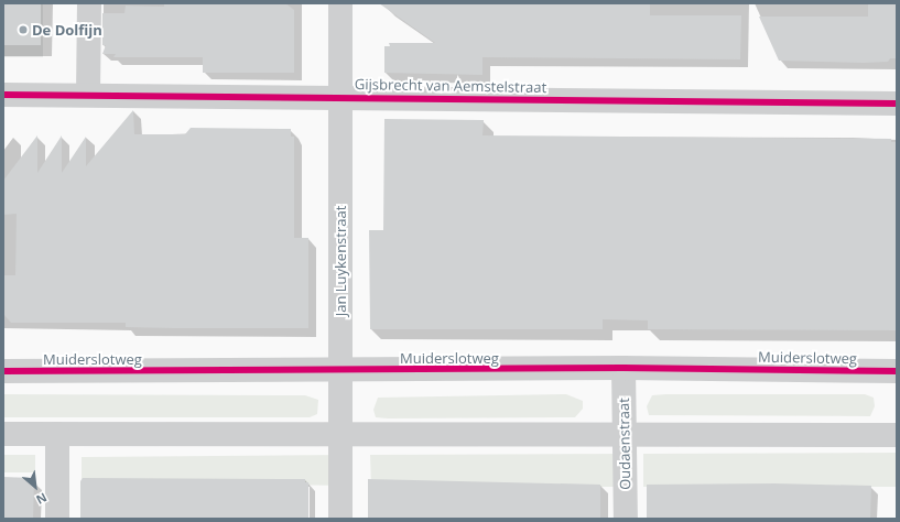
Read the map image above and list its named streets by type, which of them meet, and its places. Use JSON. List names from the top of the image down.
{
  "streets": {
    "street": [
      "Gijsbrecht van Aemstelstraat",
      "Jan Luykenstraat",
      "Muiderslotweg",
      "Oudaenstraat"
    ]
  },
  "crossings": [
    ["Gijsbrecht van Aemstelstraat", "Jan Luykenstraat"],
    ["Jan Luykenstraat", "Muiderslotweg"],
    ["Muiderslotweg", "Oudaenstraat"]
  ],
  "places": ["De Dolfijn"],
  "north": "bottom right"
}
